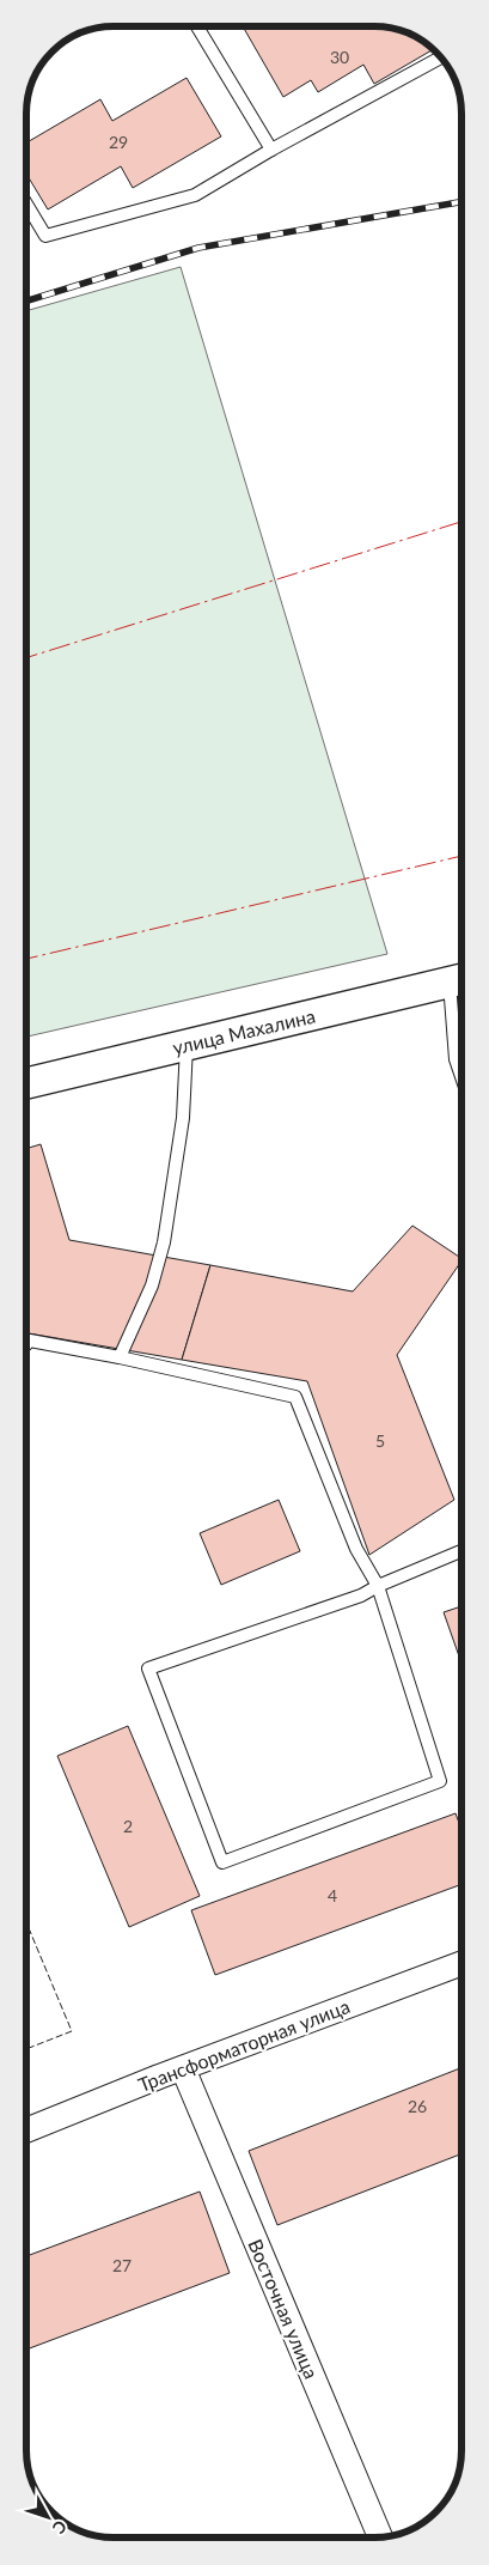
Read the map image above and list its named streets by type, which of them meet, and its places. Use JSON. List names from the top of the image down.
{
  "streets": {
    "street": ["улица Махалина", "Трансформаторная улица", "Восточная улица"]
  },
  "crossings": [
    ["Трансформаторная улица", "Восточная улица"]
  ],
  "house_numbers": [
    "30",
    "29",
    "5",
    "2",
    "4",
    "26",
    "27"
  ],
  "north": "bottom right"
}
